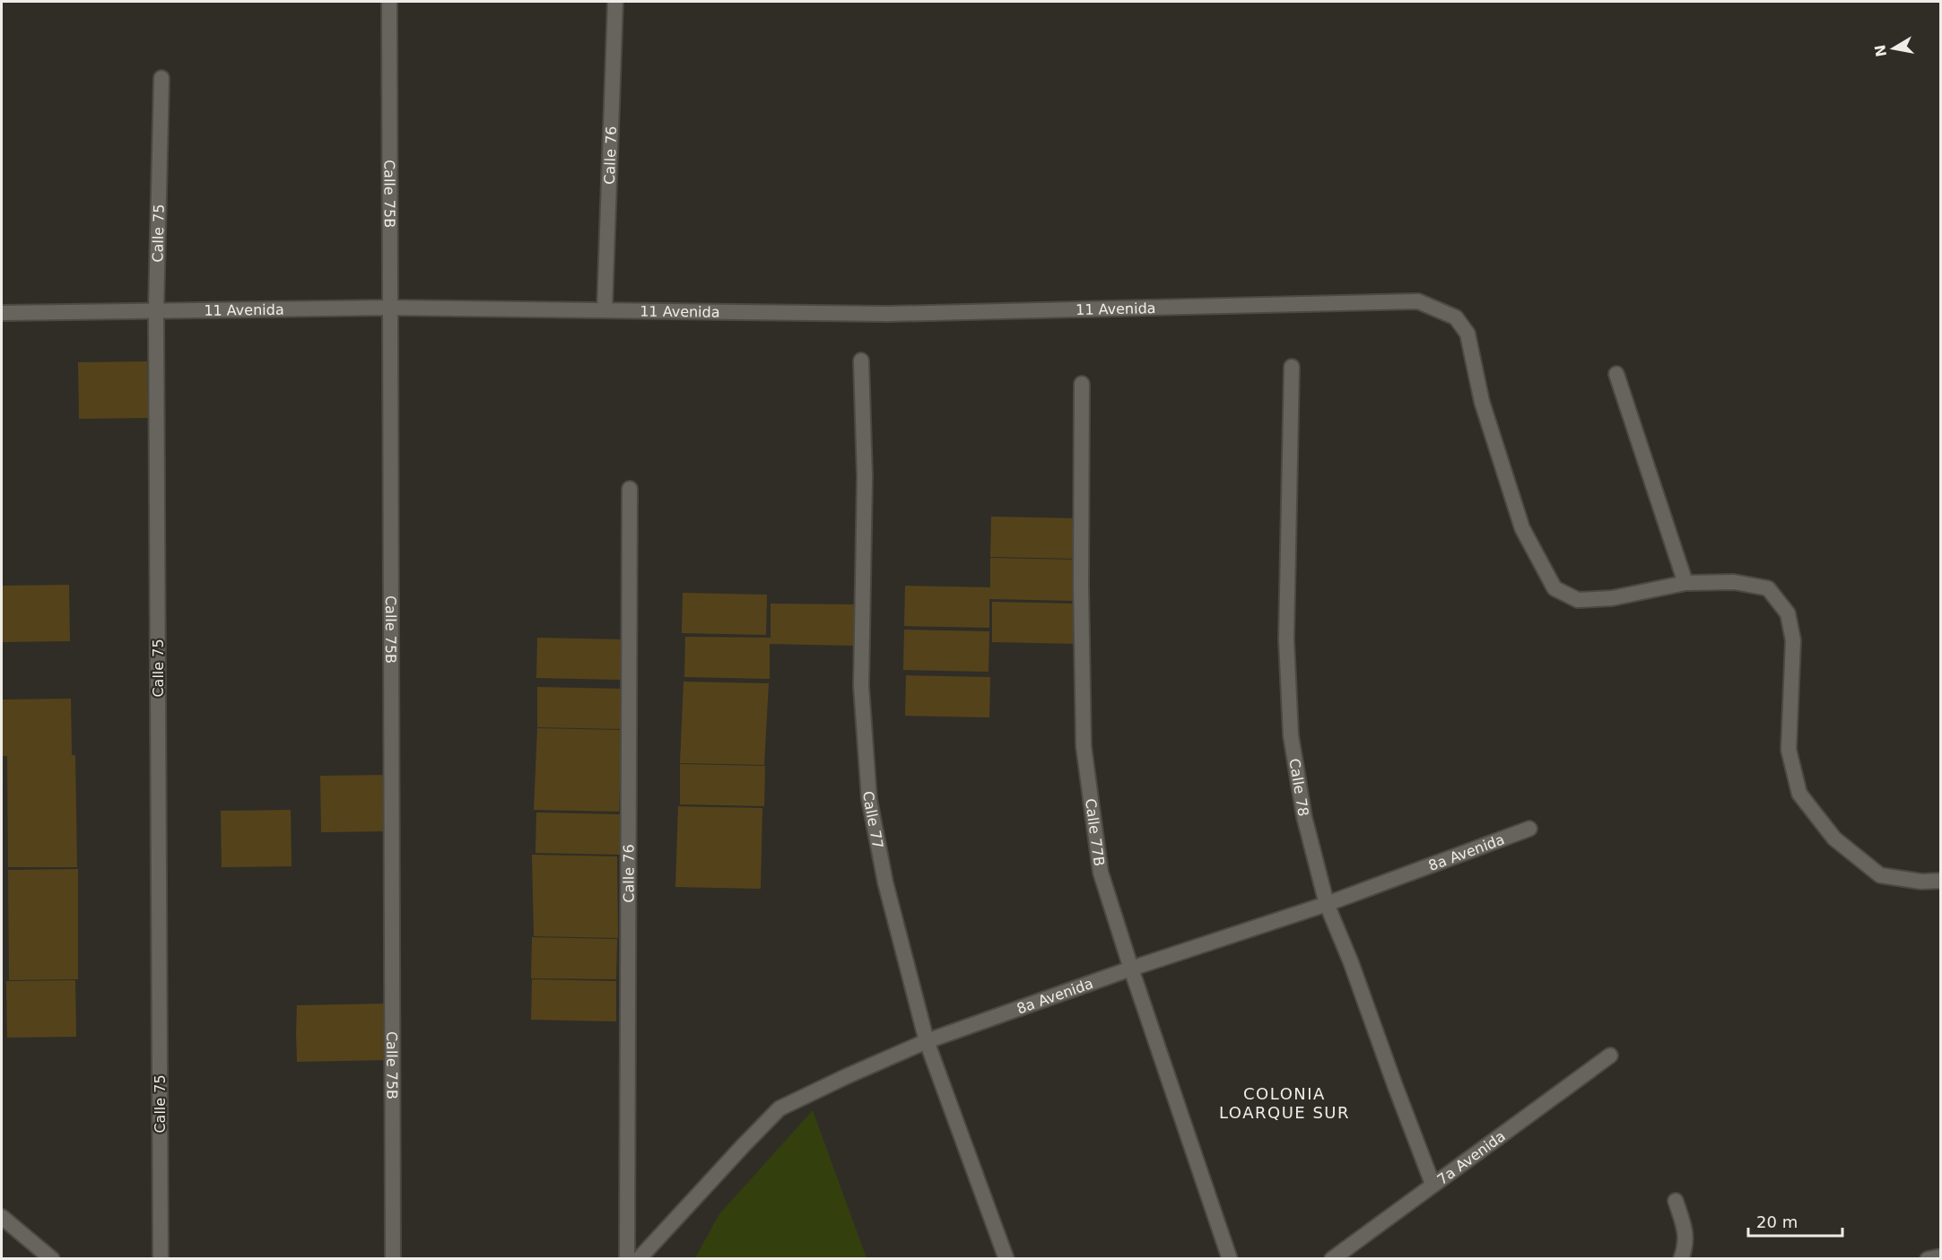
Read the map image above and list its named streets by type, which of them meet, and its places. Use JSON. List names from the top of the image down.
{
  "streets": {
    "street": [
      "Calle 76",
      "Calle 75B",
      "Calle 75",
      "11 Avenida",
      "Calle 78",
      "Calle 77",
      "Calle 77B",
      "8a Avenida",
      "7a Avenida"
    ]
  },
  "crossings": [
    ["Calle 76", "11 Avenida"],
    ["Calle 75B", "11 Avenida"],
    ["Calle 75", "11 Avenida"],
    ["Calle 78", "8a Avenida"],
    ["Calle 78", "7a Avenida"],
    ["Calle 77", "8a Avenida"],
    ["Calle 77B", "8a Avenida"]
  ],
  "districts": ["COLONIA LOARQUE SUR"],
  "scale_bar": "20 m",
  "north": "left"
}
